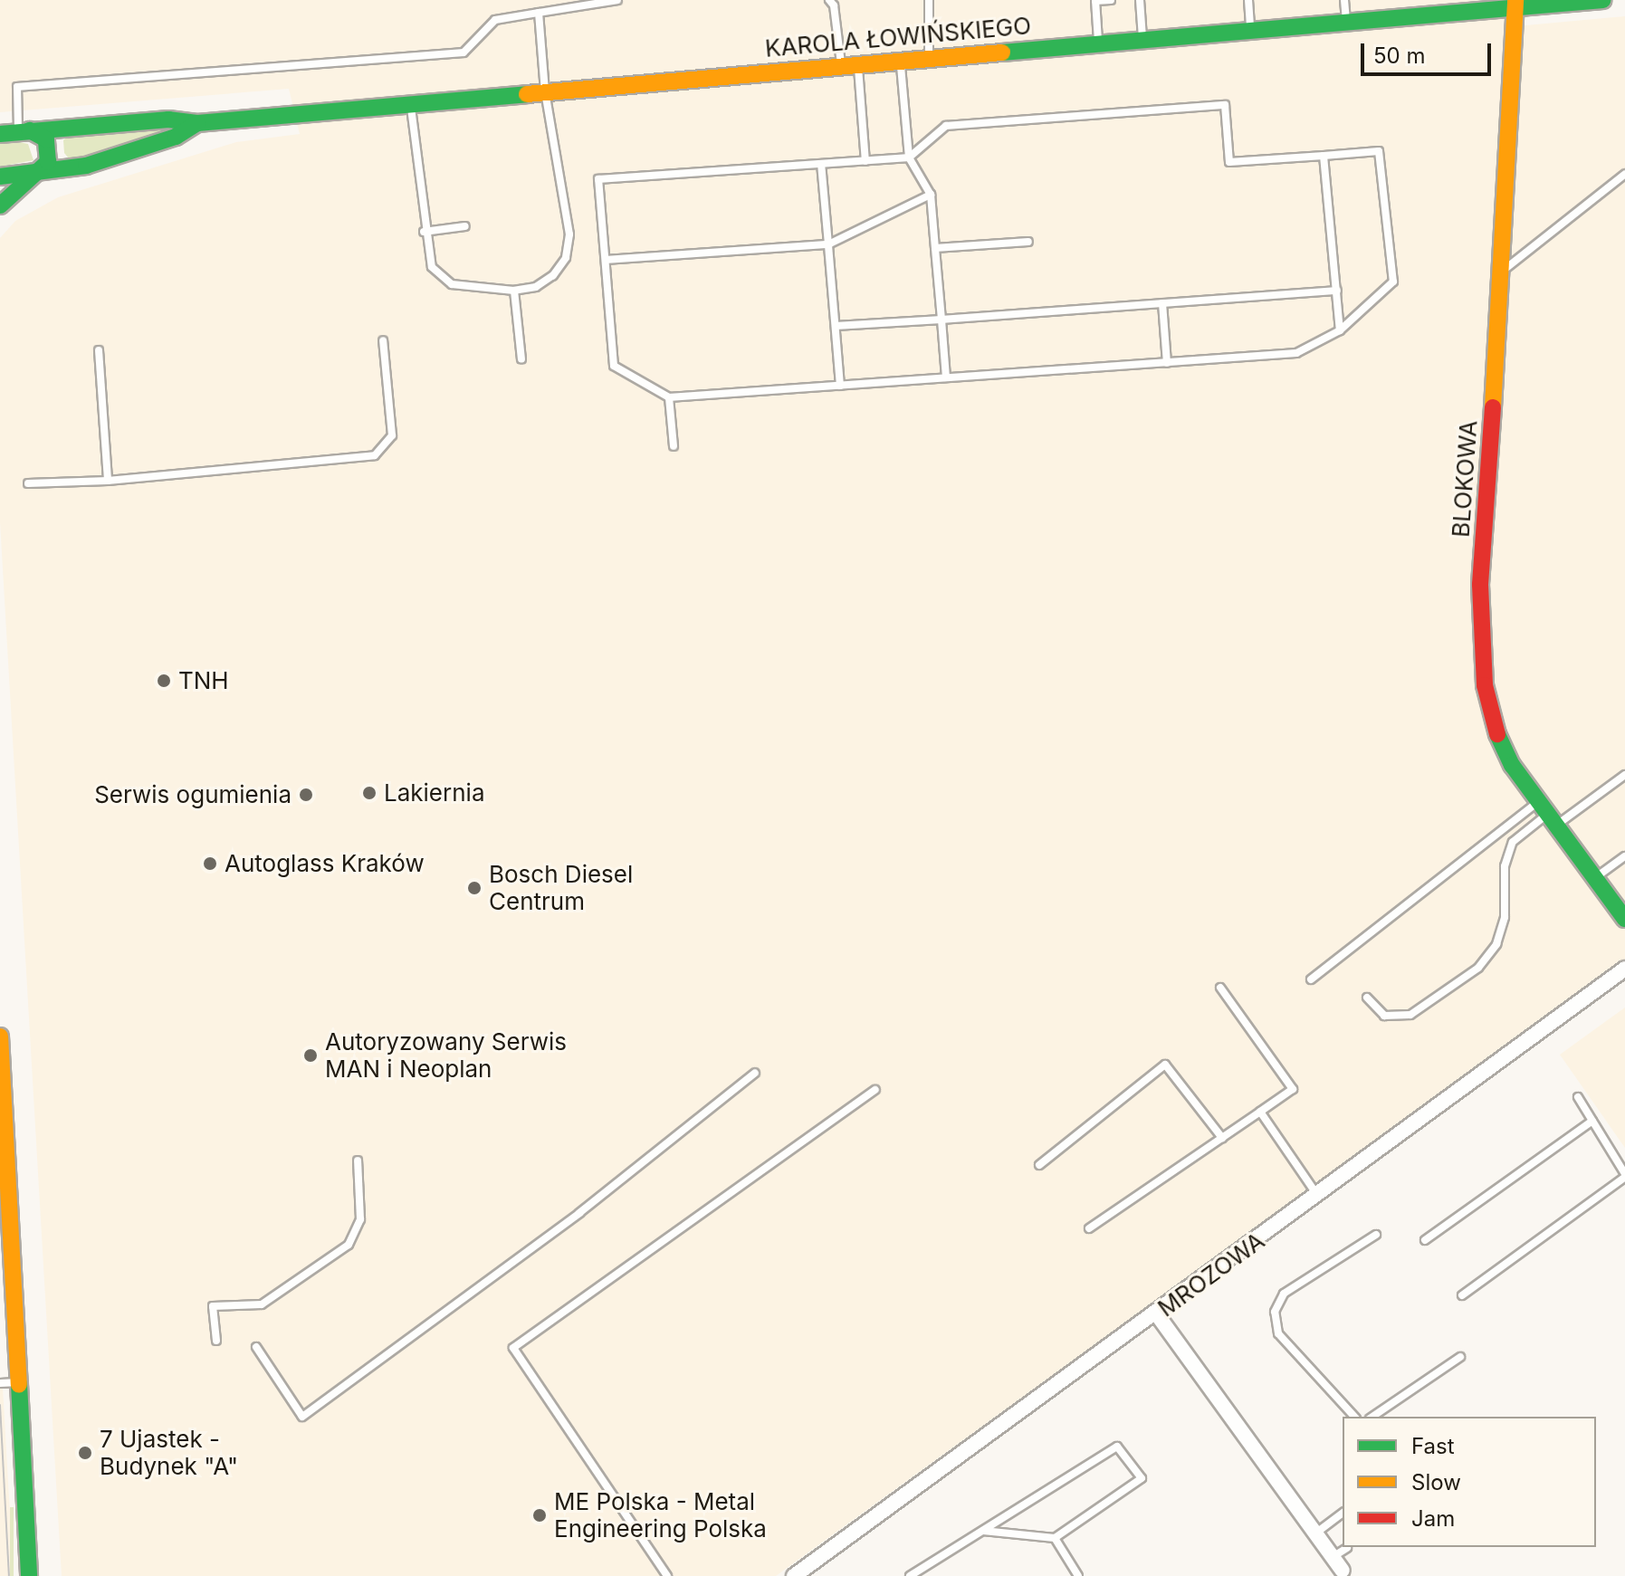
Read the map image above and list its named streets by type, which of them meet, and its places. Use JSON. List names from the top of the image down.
{
  "streets": {
    "street": ["KAROLA ŁOWIŃSKIEGO", "BLOKOWA", "MROZOWA"]
  },
  "crossings": [
    ["KAROLA ŁOWIŃSKIEGO", "BLOKOWA"]
  ],
  "places": [
    "TNH",
    "Lakiernia",
    "Serwis ogumienia",
    "Autoglass Kraków",
    "Bosch Diesel Centrum",
    "Autoryzowany Serwis MAN i Neoplan",
    "7 Ujastek - Budynek \"A\"",
    "ME Polska - Metal Engineering Polska"
  ],
  "legend": ["Fast", "Slow", "Jam"],
  "scale_bar": "50 m"
}
